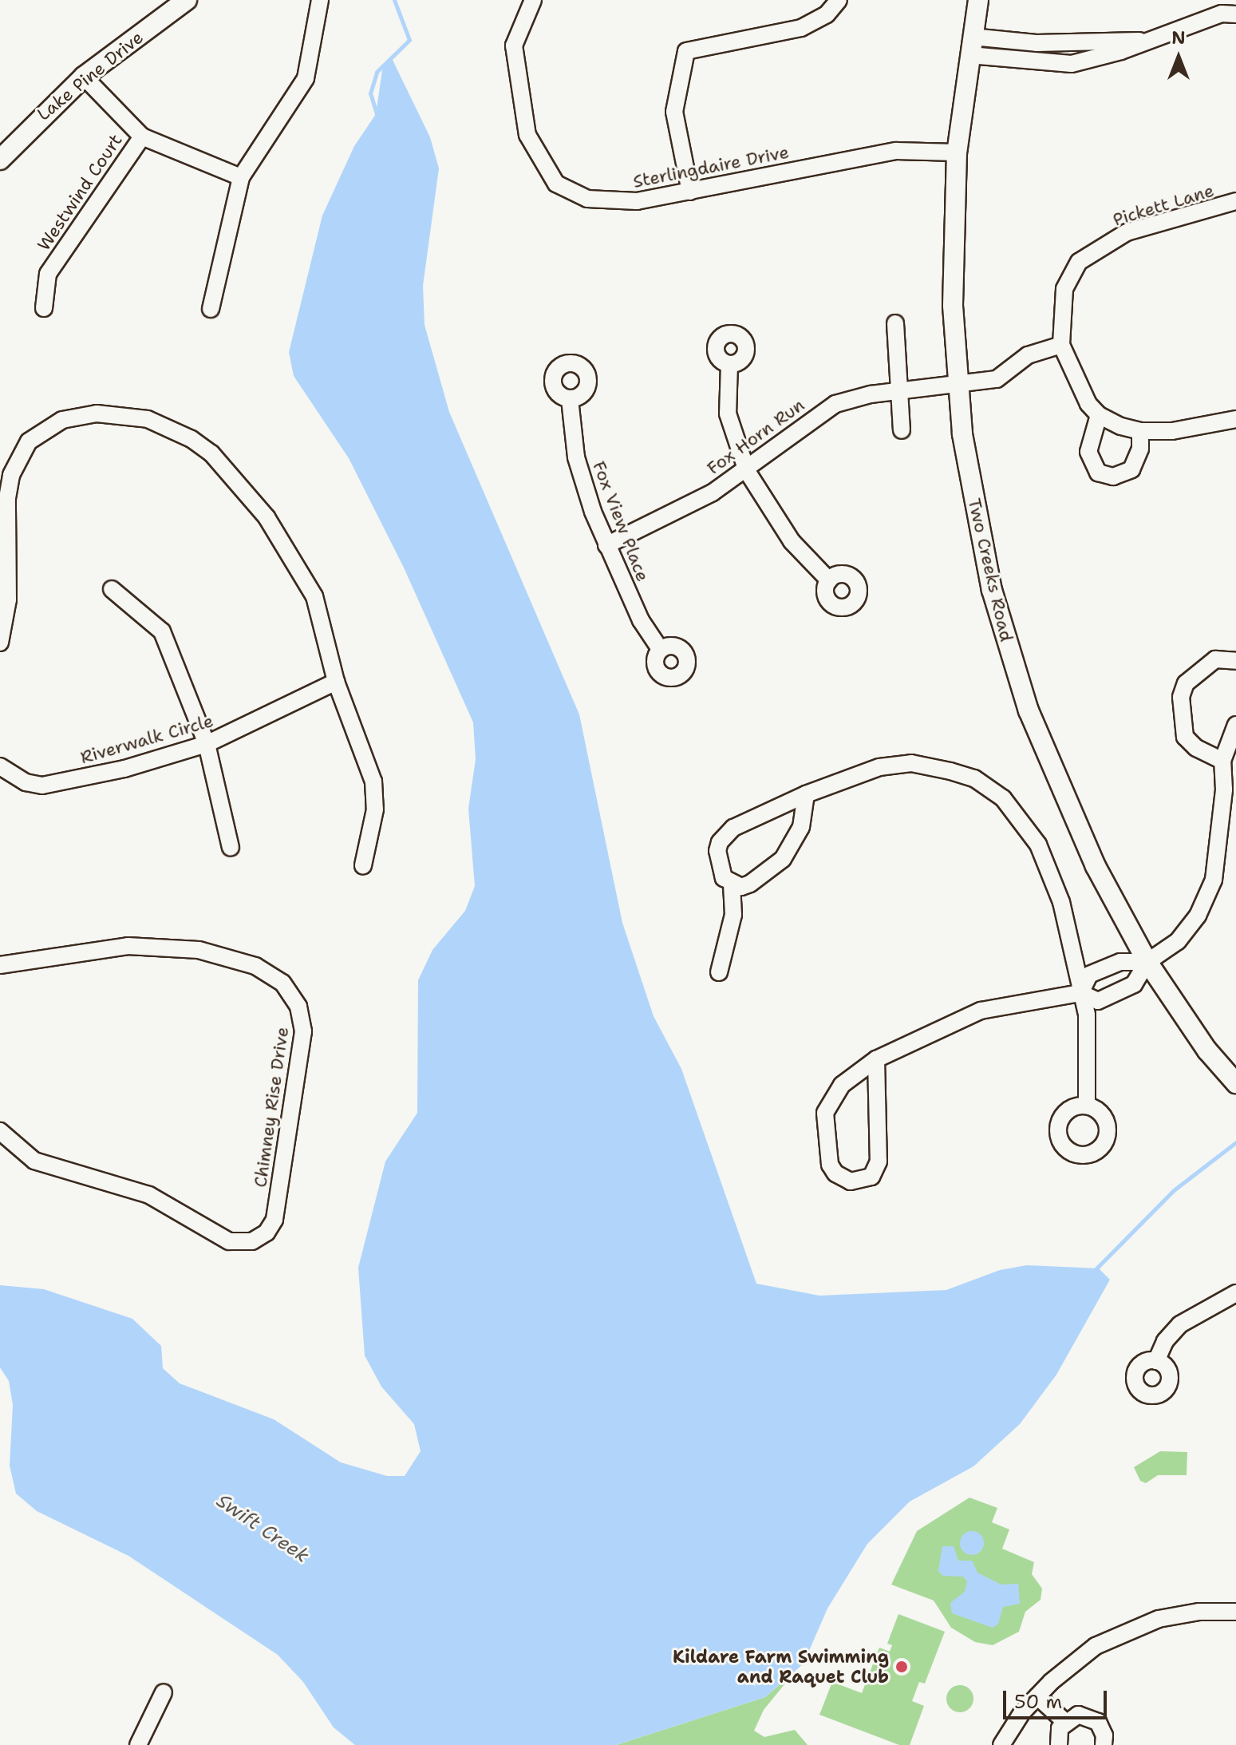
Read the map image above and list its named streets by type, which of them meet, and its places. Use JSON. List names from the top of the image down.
{
  "streets": {
    "street": [
      "Lake Pine Drive",
      "Sterlingdaire Drive",
      "Westwind Court",
      "Pickett Lane",
      "Fox Horn Run",
      "Fox View Place",
      "Two Creeks Road",
      "Riverwalk Circle",
      "Chimney Rise Drive"
    ]
  },
  "crossings": [
    ["Sterlingdaire Drive", "Two Creeks Road"],
    ["Pickett Lane", "Fox Horn Run"],
    ["Fox Horn Run", "Fox View Place"],
    ["Fox Horn Run", "Two Creeks Road"]
  ],
  "water": ["Swift Creek"],
  "places": ["Kildare Farm Swimming and Raquet Club"],
  "scale_bar": "50 m",
  "north": "top"
}
